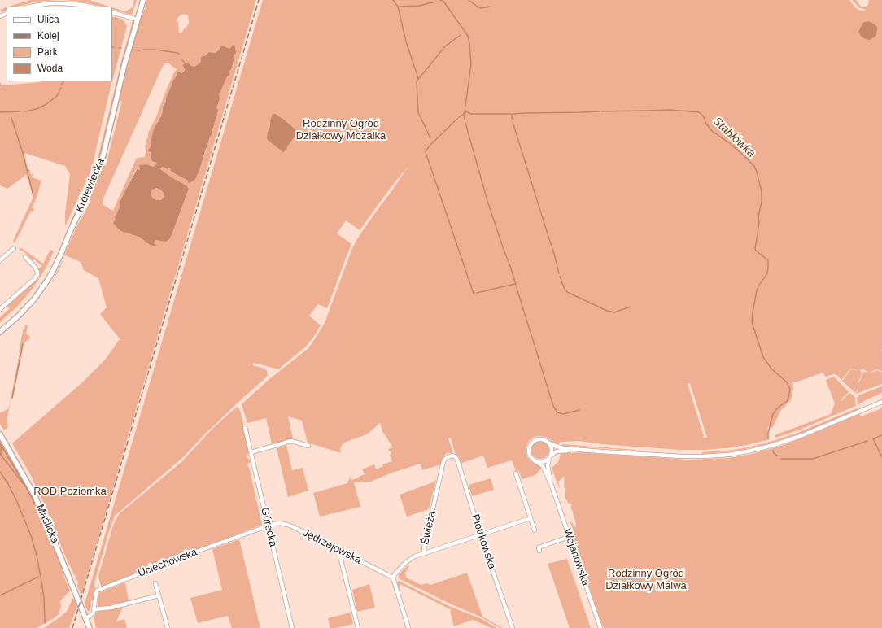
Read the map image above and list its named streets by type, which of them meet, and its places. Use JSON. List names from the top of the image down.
{
  "streets": {
    "street": [
      "Królewiecka",
      "Maślicka",
      "Górecka",
      "Świeża",
      "Piotrkowska",
      "Jędrzejowska",
      "Wojanowska",
      "Uciechowska"
    ]
  },
  "crossings": [
    ["Górecka", "Jędrzejowska"],
    ["Górecka", "Uciechowska"],
    ["Świeża", "Piotrkowska"],
    ["Świeża", "Jędrzejowska"],
    ["Jędrzejowska", "Uciechowska"]
  ],
  "water": ["Stabłówka"],
  "parks": ["Rodzinny Ogród Działkowy Mozaika", "ROD Poziomka", "Rodzinny Ogród Działkowy Malwa"],
  "legend": [
    "Ulica",
    "Kolej",
    "Park",
    "Woda"
  ]
}
